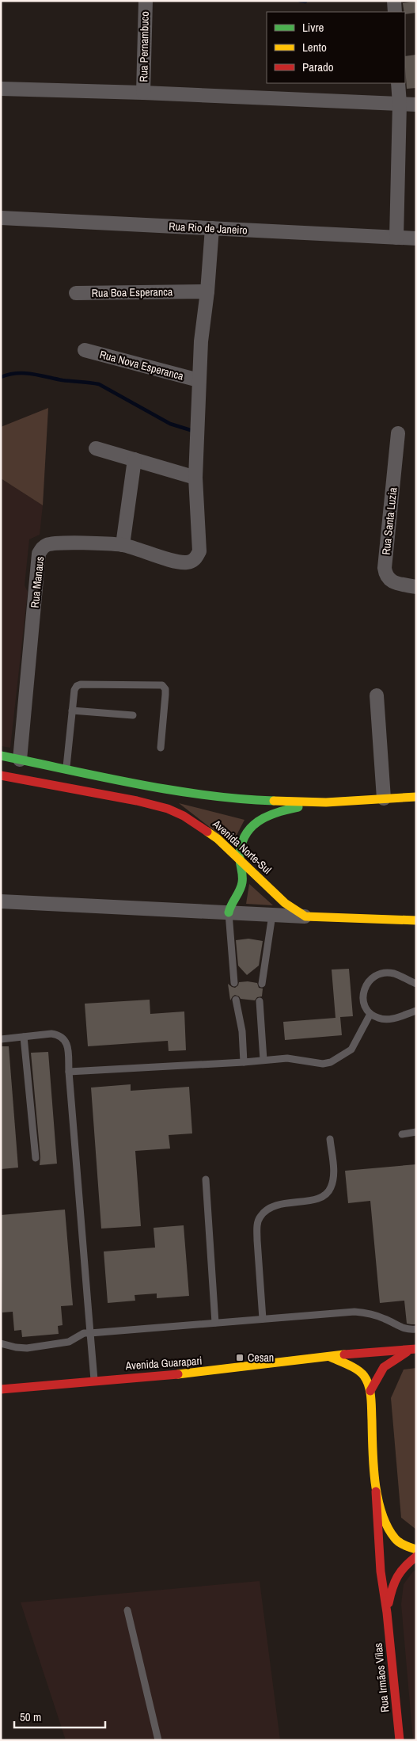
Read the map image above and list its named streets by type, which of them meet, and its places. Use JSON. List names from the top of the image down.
{
  "streets": {
    "main road": ["Avenida Norte-Sul", "Avenida Guarapari", "Rua Irmãos Vilas"],
    "street": [
      "Rua Pernambuco",
      "Rua Rio de Janeiro",
      "Rua Boa Esperanca",
      "Rua Nova Esperanca",
      "Rua Santa Luzia",
      "Rua Manaus"
    ]
  },
  "places": {
    "transit": ["Cesan"]
  },
  "legend": ["Livre", "Lento", "Parado"],
  "scale_bar": "50 m"
}
